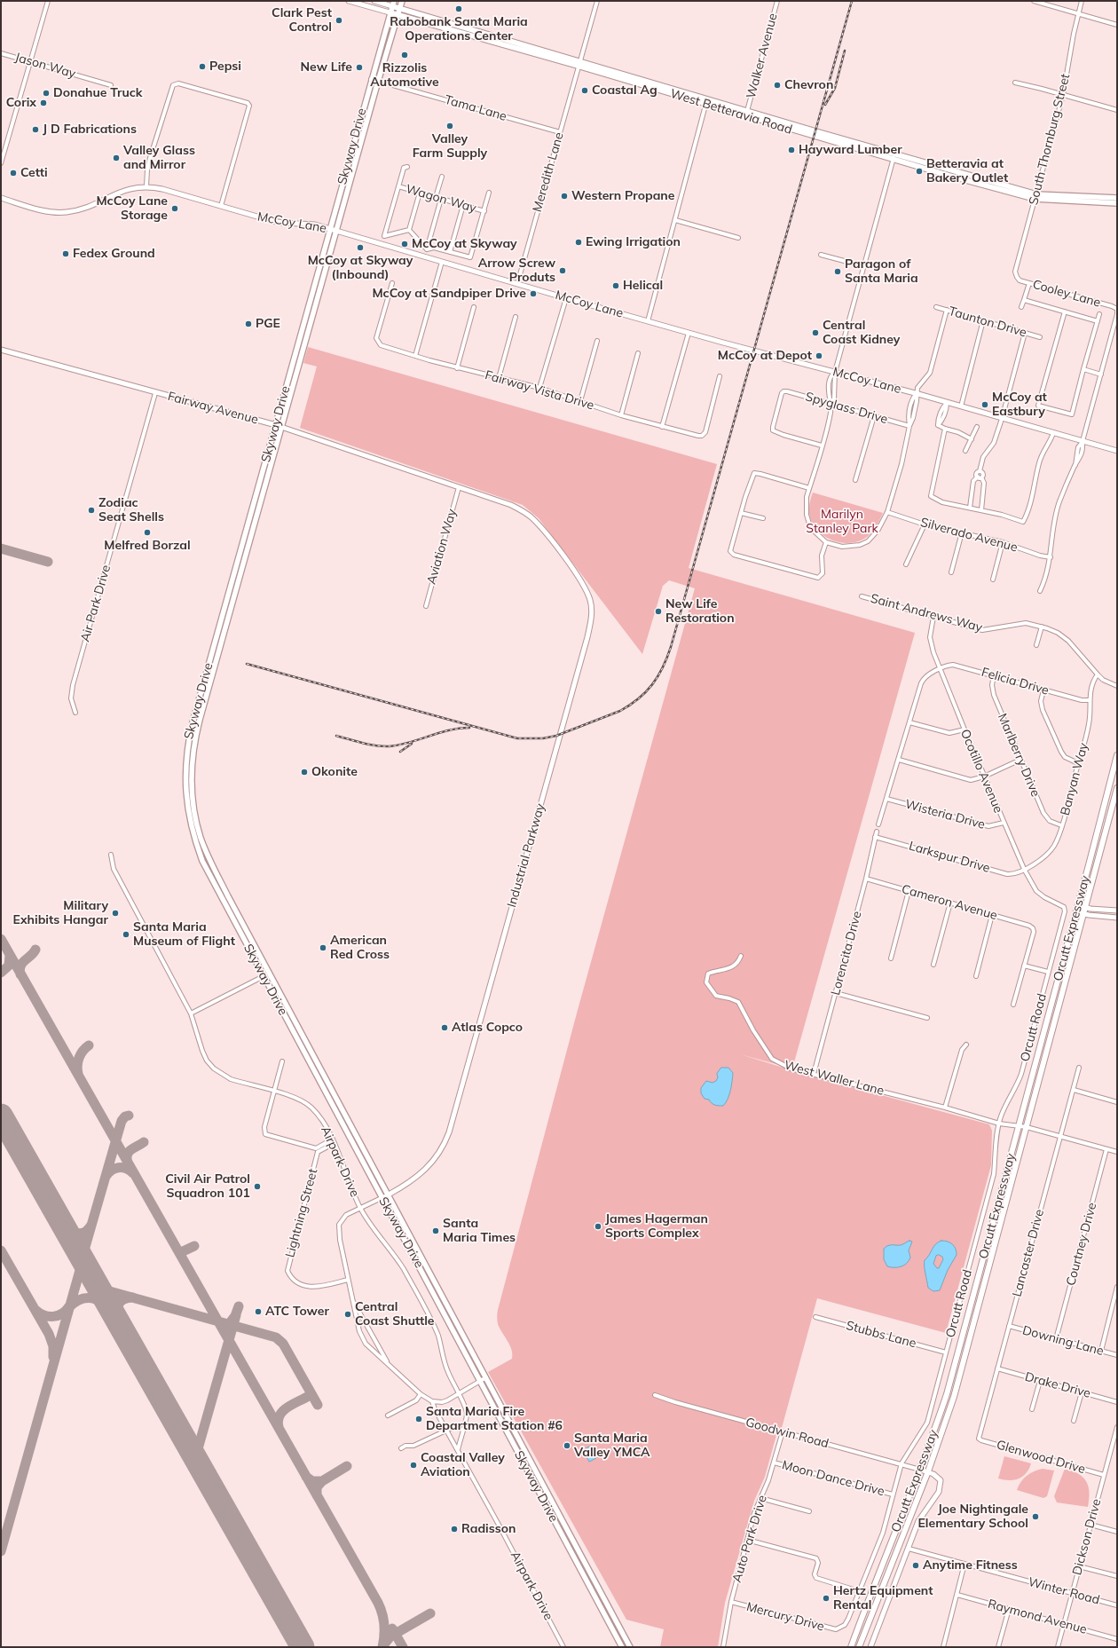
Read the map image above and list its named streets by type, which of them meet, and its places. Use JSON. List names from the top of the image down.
{
  "streets": {
    "highway": ["Orcutt Expressway"],
    "main road": ["West Betteravia Road", "Skyway Drive"],
    "street": [
      "Walker Avenue",
      "Jason Way",
      "Tama Lane",
      "South Thornburg Street",
      "Meredith Lane",
      "Wagon Way",
      "McCoy Lane",
      "Cooley Lane",
      "Taunton Drive",
      "Fairway Vista Drive",
      "Fairway Avenue",
      "Spyglass Drive",
      "Silverado Avenue",
      "Aviation Way",
      "Air Park Drive",
      "Saint Andrews Way",
      "Felicia Drive",
      "Marlberry Drive",
      "Ocotillo Avenue",
      "Banyan Way",
      "Wisteria Drive",
      "Industrial Parkway",
      "Larkspur Drive",
      "Cameron Avenue",
      "Lorencita Drive",
      "Orcutt Road",
      "West Waller Lane",
      "Airpark Drive",
      "Lightning Street",
      "Courtney Drive",
      "Lancaster Drive",
      "Stubbs Lane",
      "Downing Lane",
      "Drake Drive",
      "Goodwin Road",
      "Glenwood Drive",
      "Moon Dance Drive",
      "Dickson Drive",
      "Auto Park Drive",
      "Winter Road",
      "Mercury Drive",
      "Raymond Avenue"
    ]
  },
  "crossings": [
    ["Walker Avenue", "West Betteravia Road"],
    ["Tama Lane", "Skyway Drive"],
    ["Tama Lane", "Meredith Lane"],
    ["West Betteravia Road", "South Thornburg Street"],
    ["West Betteravia Road", "Skyway Drive"],
    ["West Betteravia Road", "Meredith Lane"],
    ["South Thornburg Street", "Cooley Lane"],
    ["Skyway Drive", "McCoy Lane"],
    ["Skyway Drive", "Fairway Avenue"],
    ["Skyway Drive", "Industrial Parkway"],
    ["Meredith Lane", "McCoy Lane"],
    ["Fairway Avenue", "Aviation Way"],
    ["Fairway Avenue", "Air Park Drive"],
    ["Fairway Avenue", "Industrial Parkway"],
    ["Saint Andrews Way", "Ocotillo Avenue"],
    ["Saint Andrews Way", "Banyan Way"],
    ["Felicia Drive", "Marlberry Drive"],
    ["Felicia Drive", "Ocotillo Avenue"],
    ["Felicia Drive", "Banyan Way"],
    ["Marlberry Drive", "Banyan Way"],
    ["Ocotillo Avenue", "Banyan Way"],
    ["Ocotillo Avenue", "Wisteria Drive"],
    ["Ocotillo Avenue", "Larkspur Drive"],
    ["Ocotillo Avenue", "Orcutt Road"],
    ["Banyan Way", "Larkspur Drive"],
    ["Larkspur Drive", "Lorencita Drive"],
    ["Cameron Avenue", "Lorencita Drive"],
    ["Orcutt Expressway", "West Waller Lane"],
    ["Orcutt Expressway", "Goodwin Road"],
    ["Lorencita Drive", "West Waller Lane"],
    ["Orcutt Road", "West Waller Lane"],
    ["Orcutt Road", "Stubbs Lane"],
    ["Orcutt Road", "Goodwin Road"],
    ["Orcutt Road", "Moon Dance Drive"],
    ["Orcutt Road", "Mercury Drive"],
    ["West Waller Lane", "Courtney Drive"],
    ["West Waller Lane", "Lancaster Drive"],
    ["Courtney Drive", "Downing Lane"],
    ["Lancaster Drive", "Downing Lane"],
    ["Lancaster Drive", "Drake Drive"],
    ["Lancaster Drive", "Glenwood Drive"],
    ["Goodwin Road", "Auto Park Drive"],
    ["Glenwood Drive", "Dickson Drive"],
    ["Moon Dance Drive", "Auto Park Drive"],
    ["Dickson Drive", "Winter Road"],
    ["Dickson Drive", "Raymond Avenue"],
    ["Auto Park Drive", "Mercury Drive"]
  ],
  "parks": ["Marilyn Stanley Park"],
  "places": [
    "Rabobank Santa Maria Operations Center",
    "Clark Pest Control",
    "Rizzolis Automotive",
    "Pepsi",
    "New Life",
    "Chevron",
    "Coastal Ag",
    "Donahue Truck",
    "Corix",
    "Valley Farm Supply",
    "J D Fabrications",
    "Hayward Lumber",
    "Valley Glass and Mirror",
    "Betteravia at Bakery Outlet",
    "Cetti",
    "Western Propane",
    "McCoy Lane Storage",
    "Ewing Irrigation",
    "McCoy at Skyway",
    "McCoy at Skyway (Inbound)",
    "Fedex Ground",
    "Arrow Screw Produts",
    "Paragon of Santa Maria",
    "Helical",
    "McCoy at Sandpiper Drive",
    "PGE",
    "Central Coast Kidney",
    "McCoy at Depot",
    "McCoy at Eastbury",
    "Zodiac Seat Shells",
    "Melfred Borzal",
    "New Life Restoration",
    "Okonite",
    "Military Exhibits Hangar",
    "Santa Maria Museum of Flight",
    "American Red Cross",
    "Atlas Copco",
    "Civil Air Patrol Squadron 101",
    "James Hagerman Sports Complex",
    "Santa Maria Times",
    "ATC Tower",
    "Central Coast Shuttle",
    "Santa Maria Fire Department Station #6",
    "Santa Maria Valley YMCA",
    "Coastal Valley Aviation",
    "Joe Nightingale Elementary School",
    "Radisson",
    "Anytime Fitness",
    "Hertz Equipment Rental"
  ]
}
